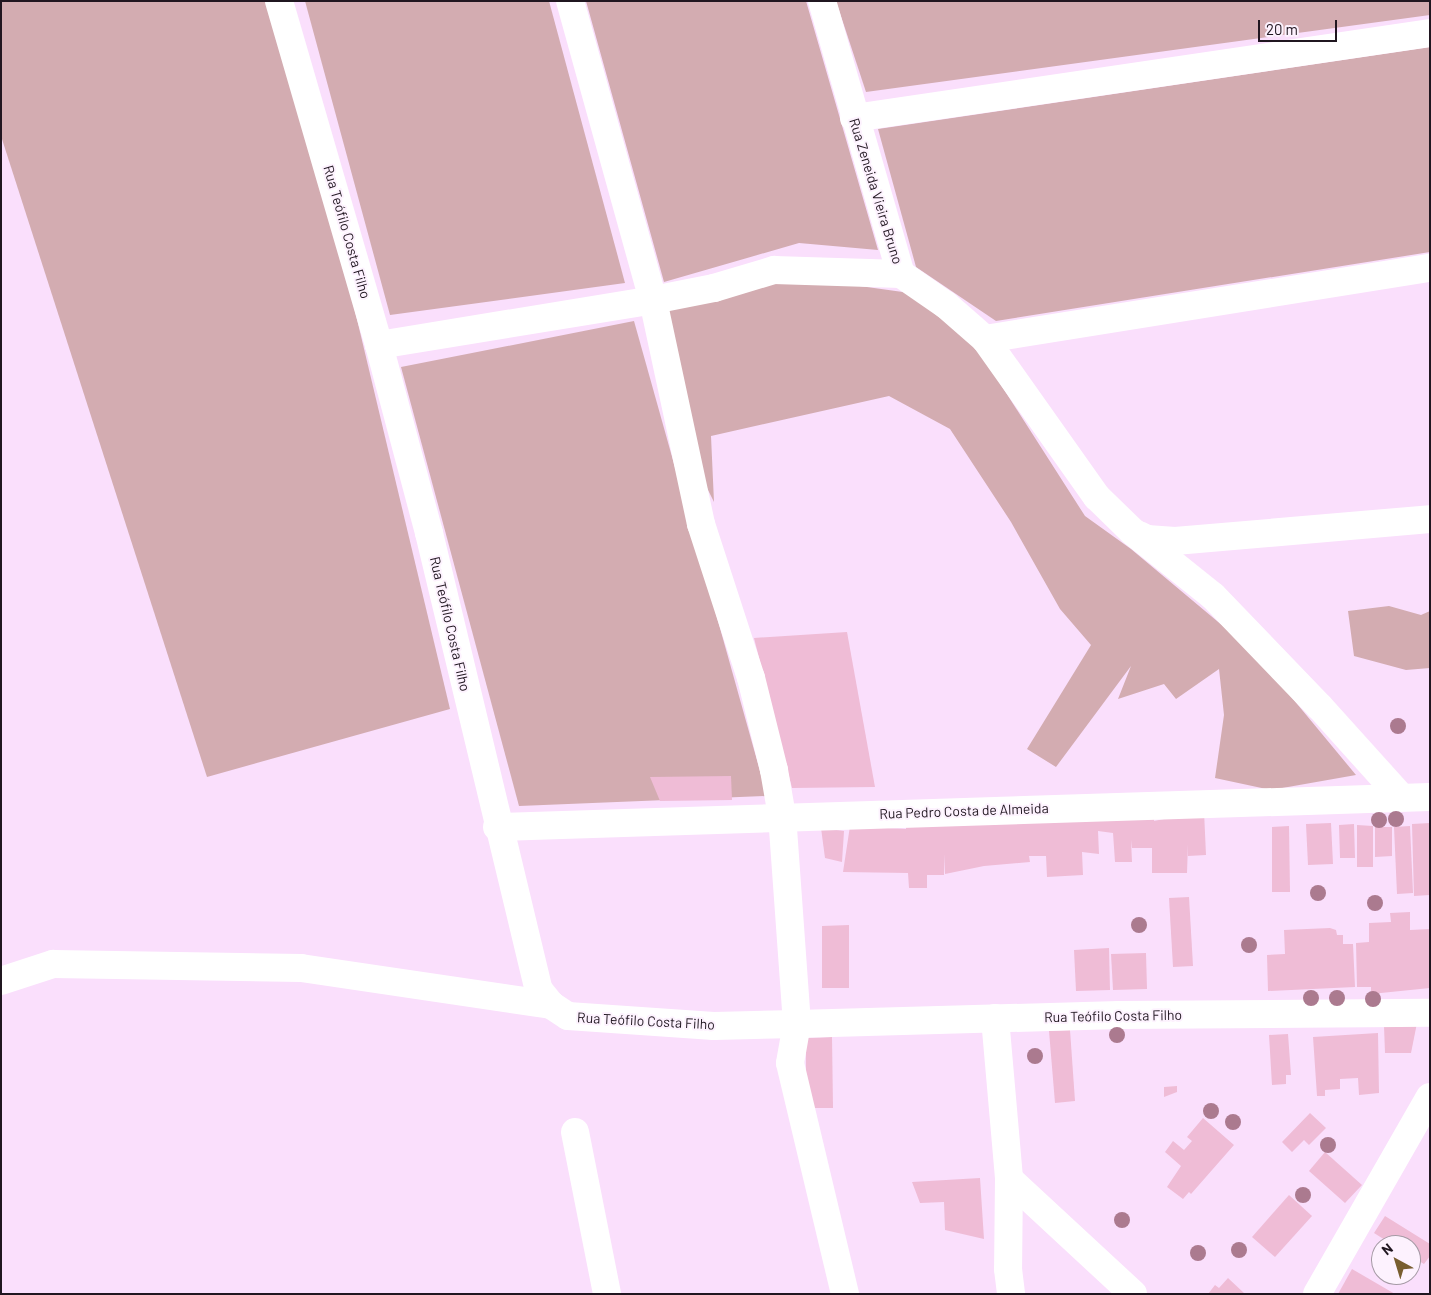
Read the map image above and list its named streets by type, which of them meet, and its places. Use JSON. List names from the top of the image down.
{
  "streets": {
    "street": ["Rua Zeneida Vieira Bruno", "Rua Teófilo Costa Filho", "Rua Pedro Costa de Almeida"]
  },
  "crossings": [
    ["Rua Zeneida Vieira Bruno", "Rua Pedro Costa de Almeida"],
    ["Rua Teófilo Costa Filho", "Rua Pedro Costa de Almeida"]
  ],
  "scale_bar": "20 m",
  "north": "top left"
}
